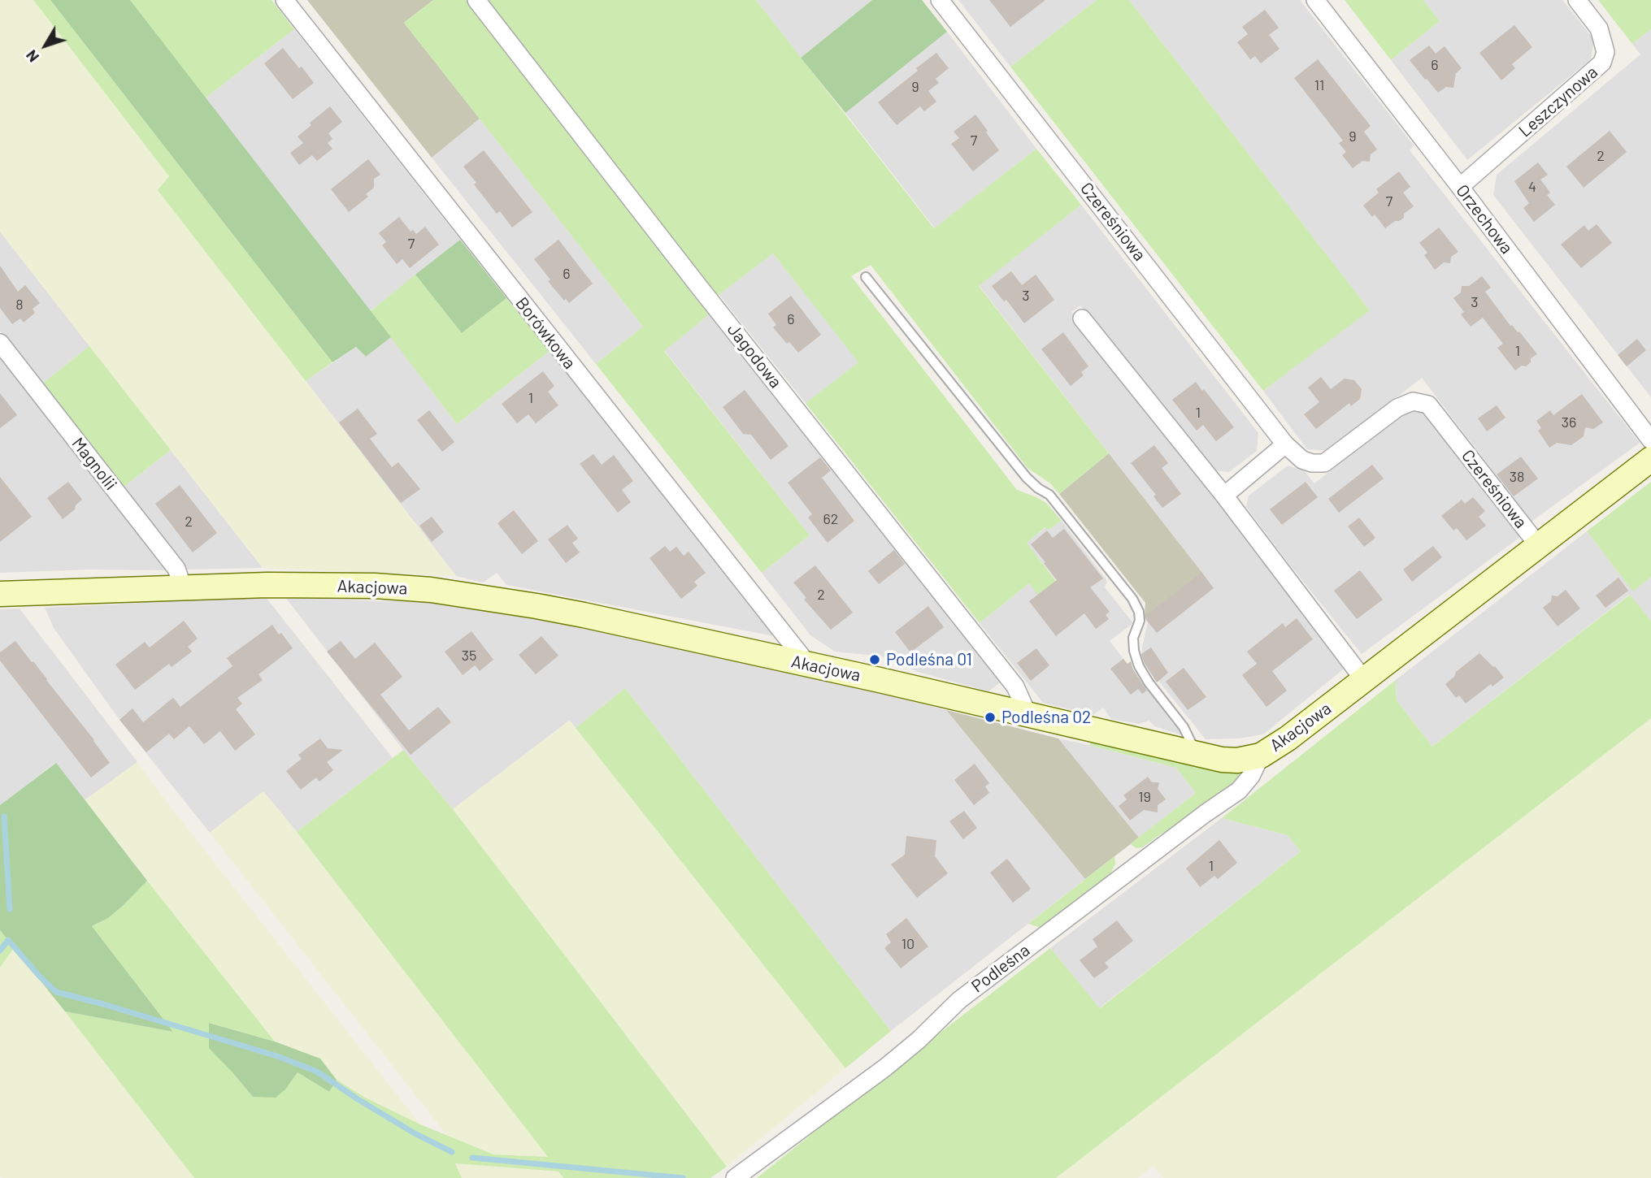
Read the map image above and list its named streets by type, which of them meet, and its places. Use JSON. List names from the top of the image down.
{
  "streets": {
    "street": [
      "Leszczynowa",
      "Orzechowa",
      "Czereśniowa",
      "Borówkowa",
      "Jagodowa",
      "Magnolii",
      "Akacjowa",
      "Podleśna"
    ]
  },
  "crossings": [
    ["Leszczynowa", "Orzechowa"],
    ["Czereśniowa", "Akacjowa"],
    ["Borówkowa", "Akacjowa"],
    ["Jagodowa", "Akacjowa"],
    ["Magnolii", "Akacjowa"],
    ["Akacjowa", "Podleśna"]
  ],
  "places": ["Podleśna 01", "Podleśna 02"],
  "house_numbers": [
    "6",
    "11",
    "9",
    "9",
    "7",
    "2",
    "4",
    "7",
    "7",
    "6",
    "3",
    "3",
    "8",
    "6",
    "1",
    "1",
    "1",
    "36",
    "38",
    "62",
    "2",
    "2",
    "35",
    "19",
    "1",
    "10"
  ],
  "north": "bottom left"
}
